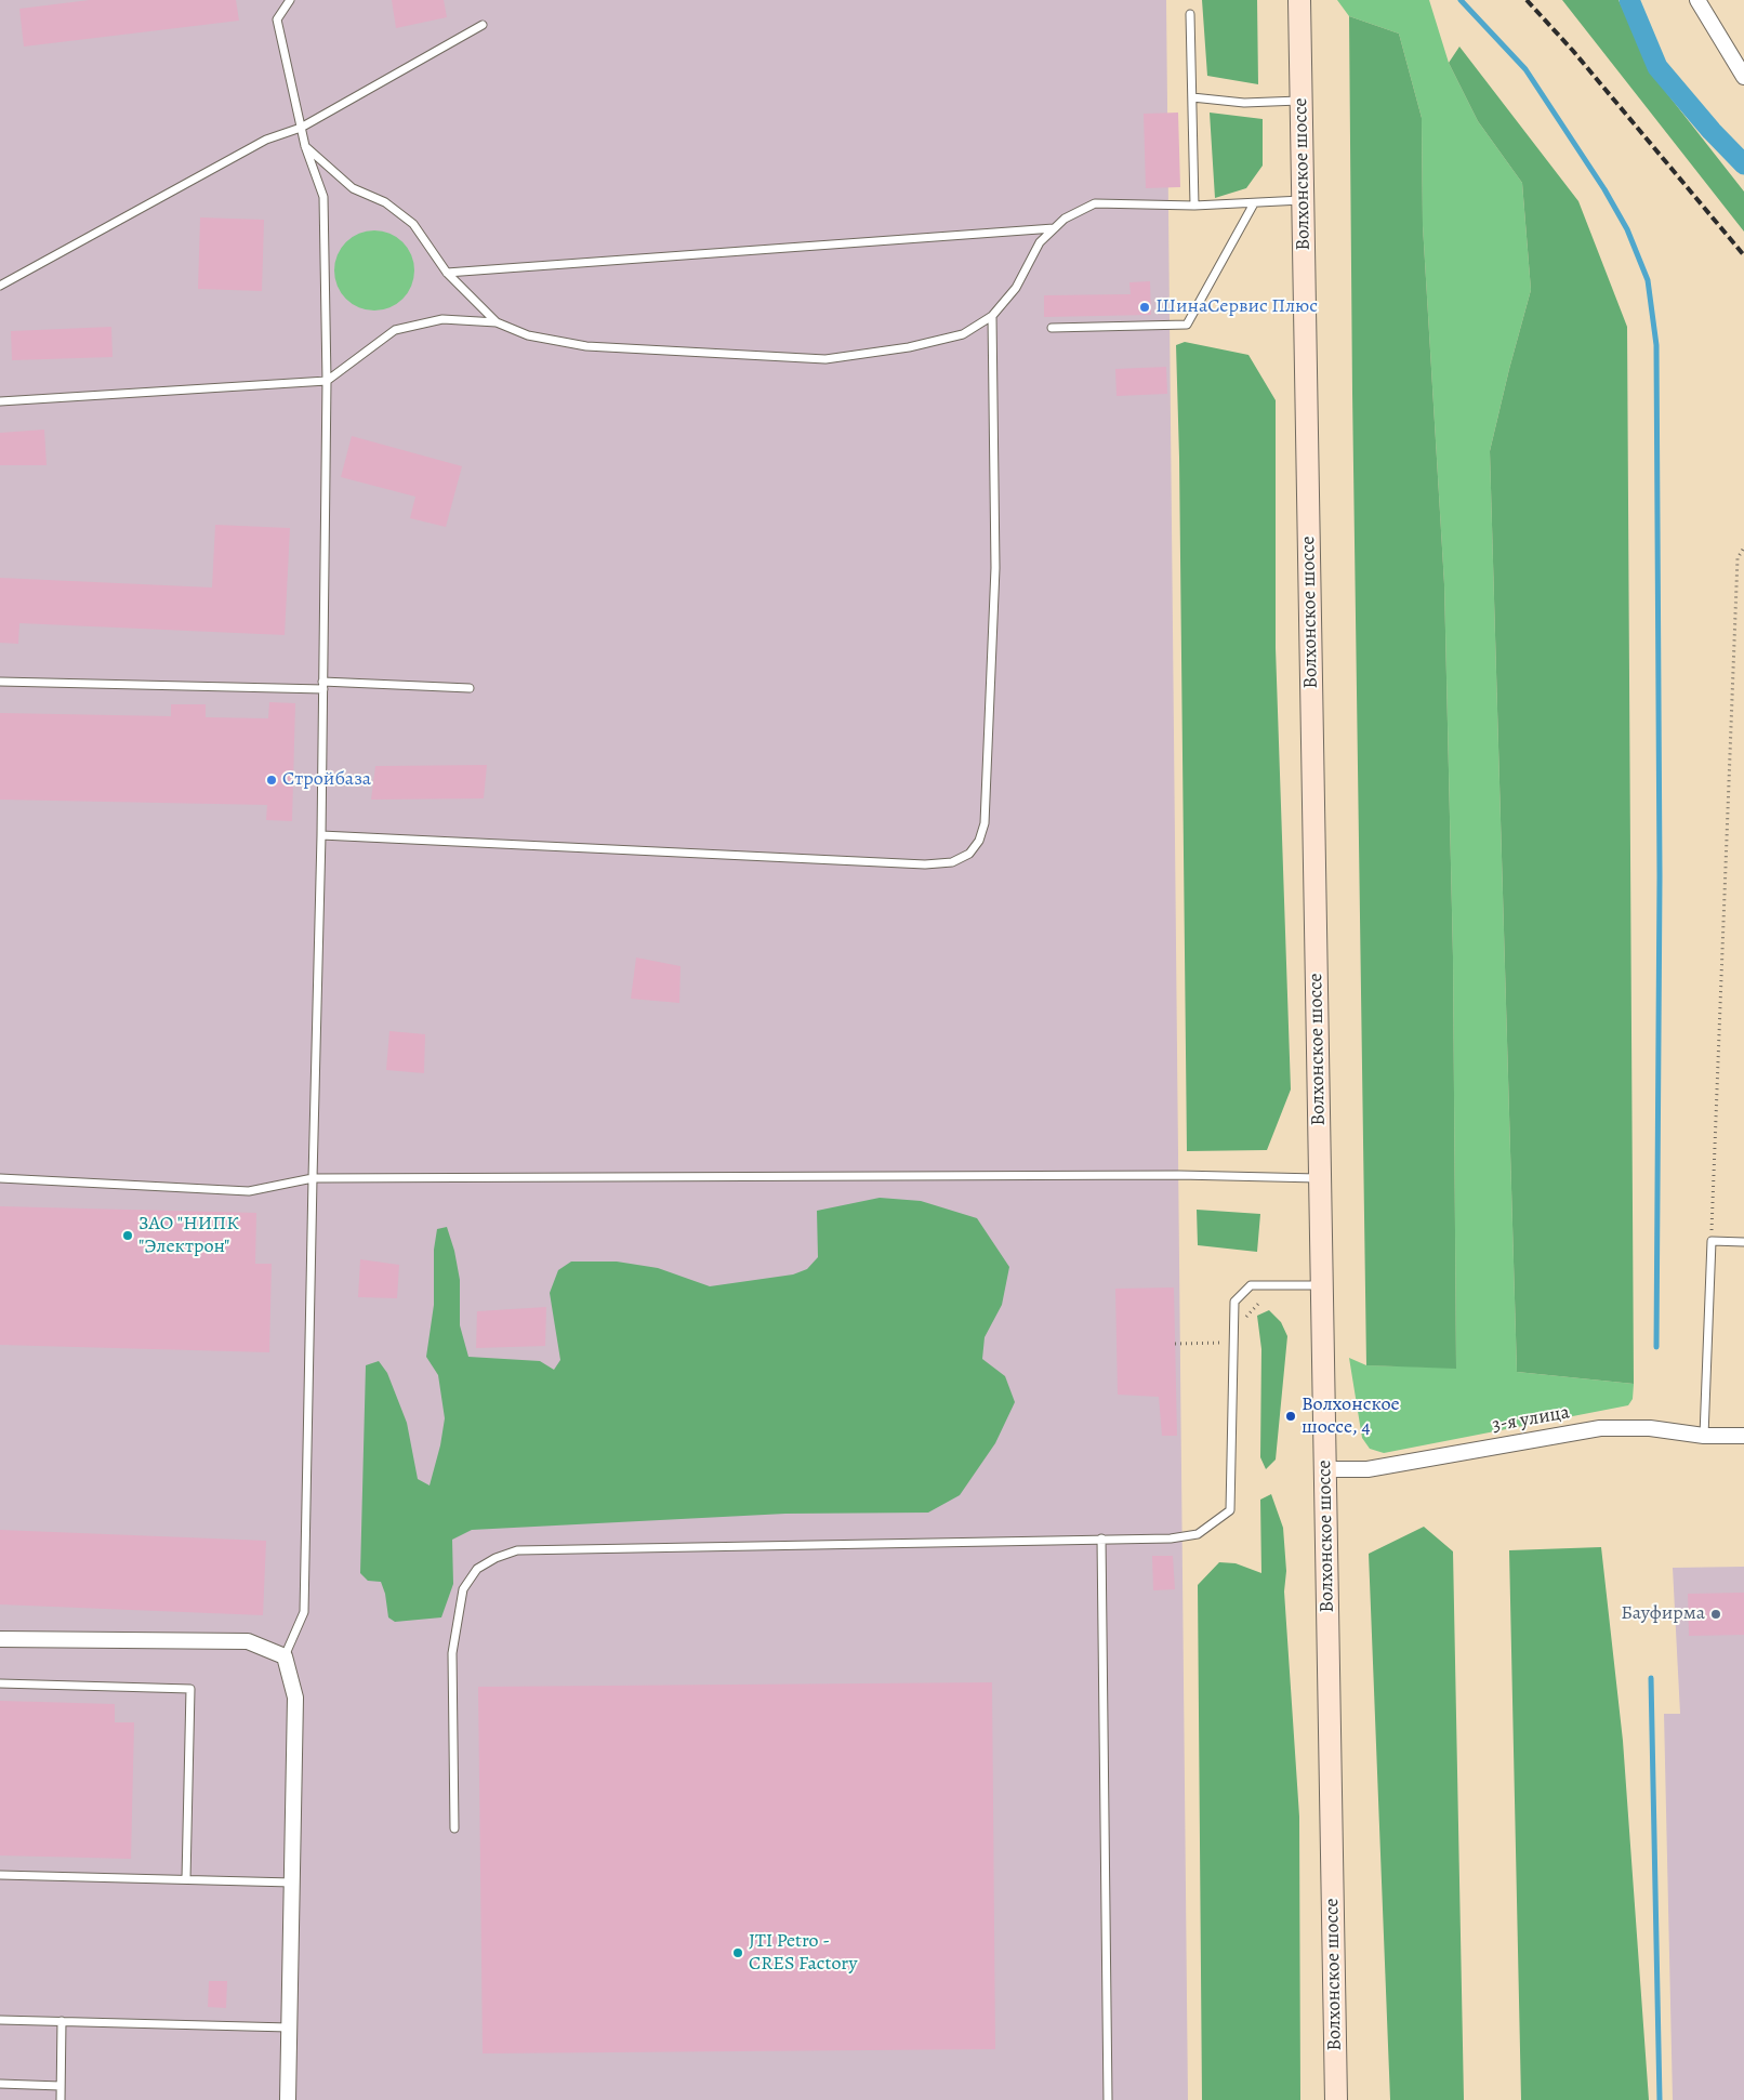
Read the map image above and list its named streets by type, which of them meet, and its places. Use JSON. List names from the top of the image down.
{
  "streets": {
    "main road": ["Волхонское шоссе"],
    "street": ["3-я улица"]
  },
  "crossings": [
    ["Волхонское шоссе", "3-я улица"]
  ],
  "places": [
    "ШинаСервис Плюс",
    "Стройбаза",
    "ЗАО \"НИПК \"Электрон\"",
    "Волхонское шоссе, 4",
    "Бауфирма",
    "JTI Petro - CRES Factory"
  ]
}
